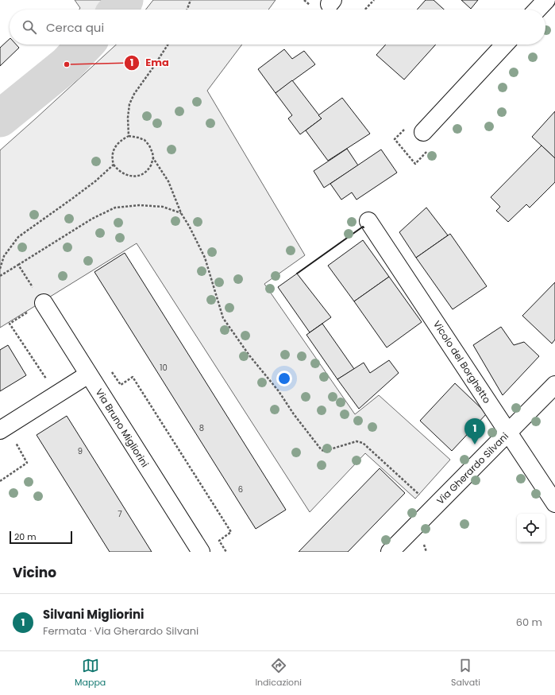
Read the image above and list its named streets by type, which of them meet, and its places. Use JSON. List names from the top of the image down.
{
  "streets": {
    "street": ["Vicolo del Borghetto", "Via Bruno Migliorini", "Via Gherardo Silvani"]
  },
  "crossings": [
    ["Vicolo del Borghetto", "Via Gherardo Silvani"]
  ],
  "places": ["Ema"],
  "house_numbers": [
    "10",
    "8",
    "9",
    "6",
    "7"
  ],
  "scale_bar": "20 m",
  "page": {
    "search": "Cerca qui",
    "pins": "1",
    "scale": "20 m",
    "heading": "Vicino",
    "list": [
      {
        "mark": "1",
        "name": "Silvani Migliorini",
        "note": "Fermata · Via Gherardo Silvani",
        "value": "60 m"
      }
    ],
    "nav": ["Mappa", "Indicazioni", "Salvati"]
  }
}
